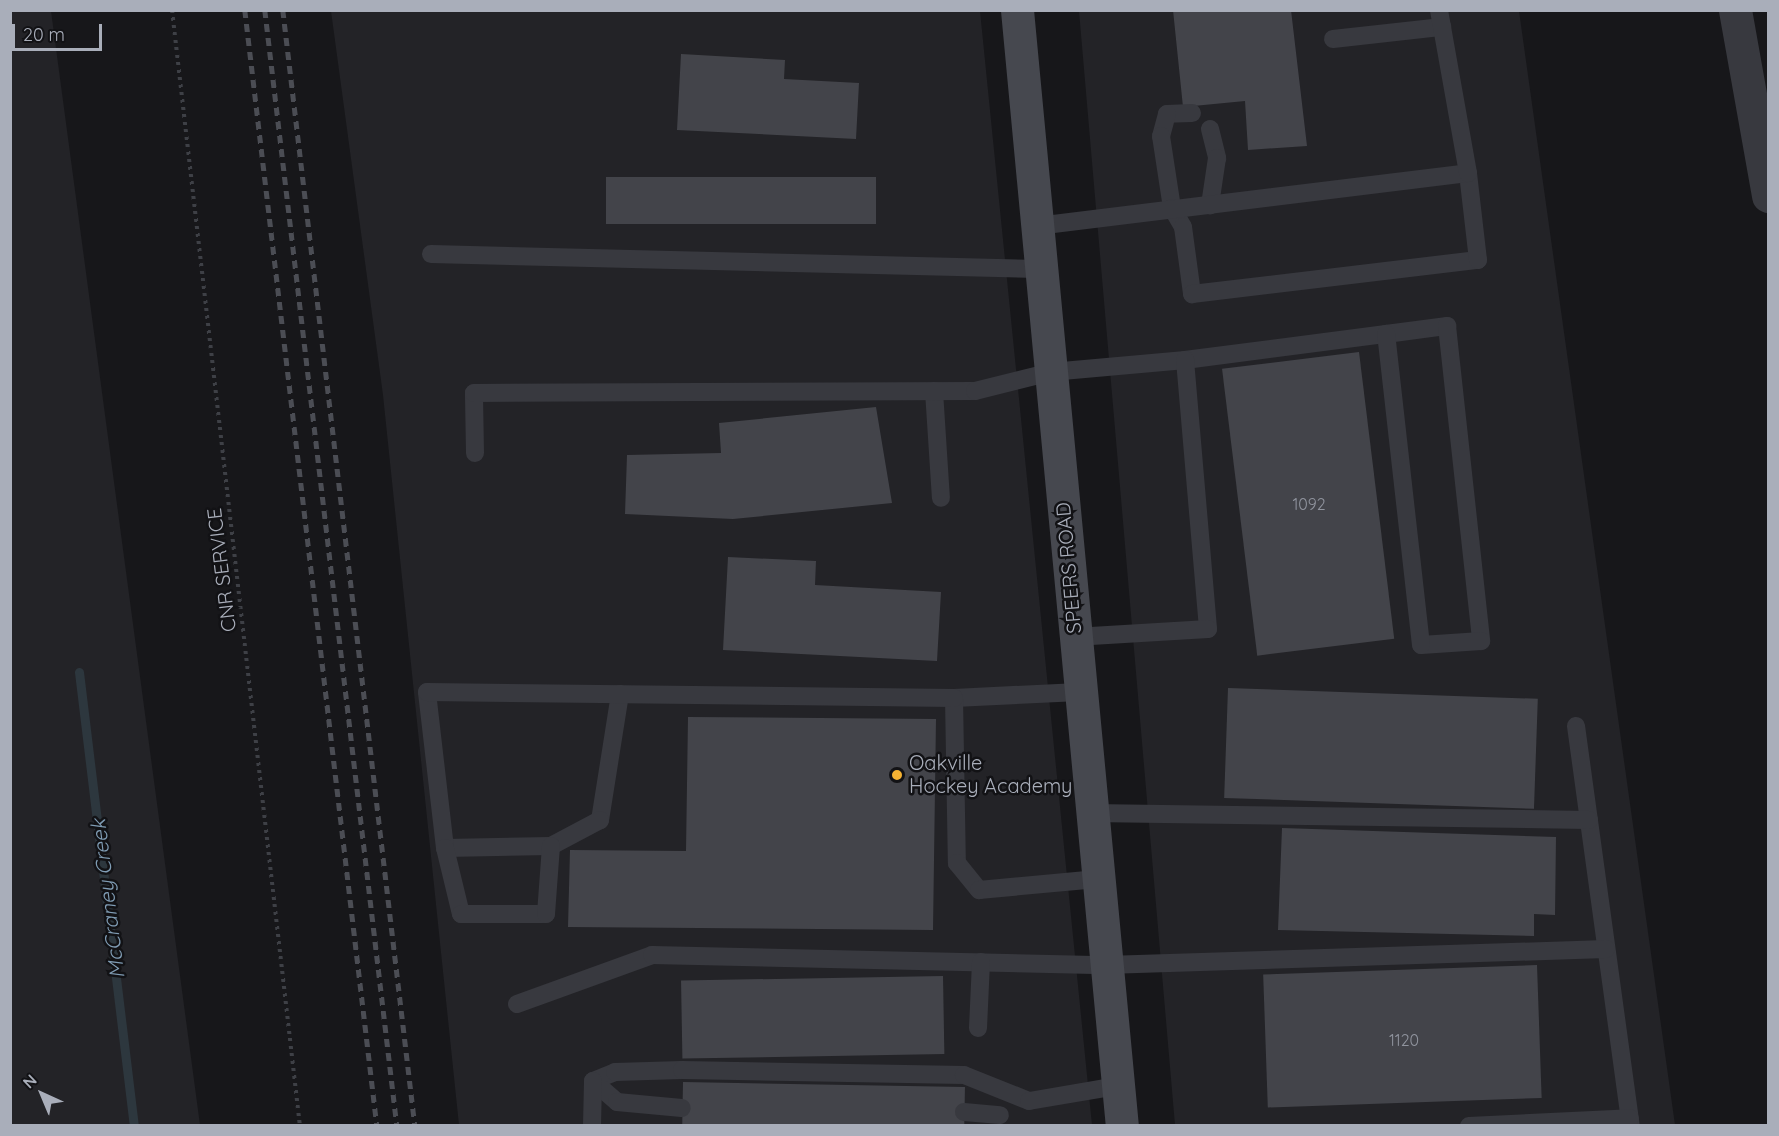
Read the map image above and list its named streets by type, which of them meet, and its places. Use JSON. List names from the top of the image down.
{
  "streets": {
    "main road": ["SPEERS ROAD"],
    "path": ["CNR SERVICE"]
  },
  "water": ["McCraney Creek"],
  "places": ["Oakville Hockey Academy"],
  "house_numbers": ["1092", "1120"],
  "scale_bar": "20 m",
  "north": "top left"
}
